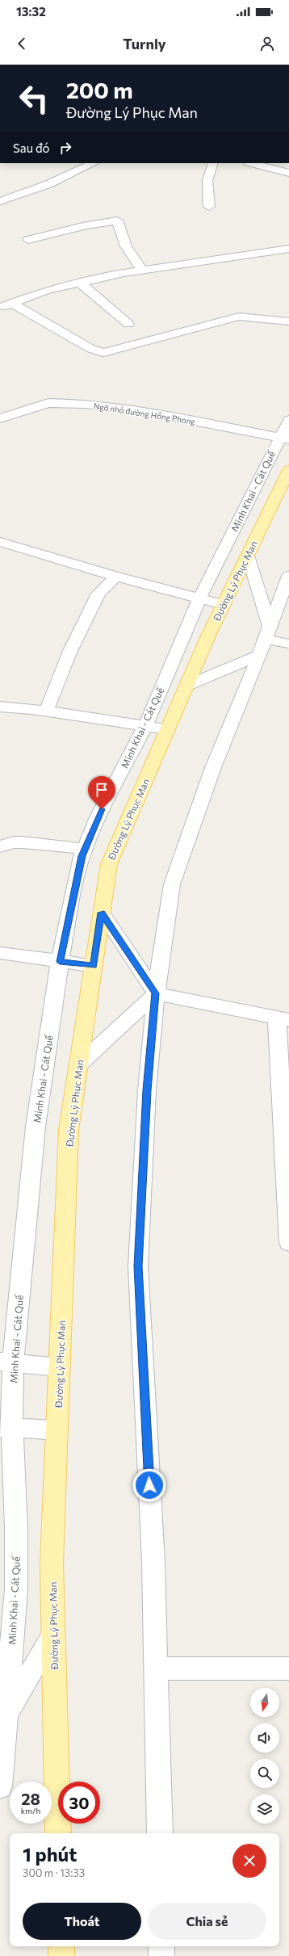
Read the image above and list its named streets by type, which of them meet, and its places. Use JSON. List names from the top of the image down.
{
  "streets": {
    "main road": ["Đường Lý Phục Man"],
    "street": ["Ngõ nhỏ đường Hồng Phong", "Minh Khai - Cát Quế"]
  },
  "crossings": [
    ["Ngõ nhỏ đường Hồng Phong", "Minh Khai - Cát Quế"]
  ],
  "north": "bottom",
  "page": {
    "status": "13:32",
    "header": "Turnly",
    "turn": ["200 m", "Đường Lý Phục Man"],
    "then": "Sau đó",
    "speed": "28 km/h",
    "limit": "30",
    "heading": ["1 phút", "300 m · 13:33"],
    "buttons": ["Thoát", "Chia sẻ"]
  }
}
